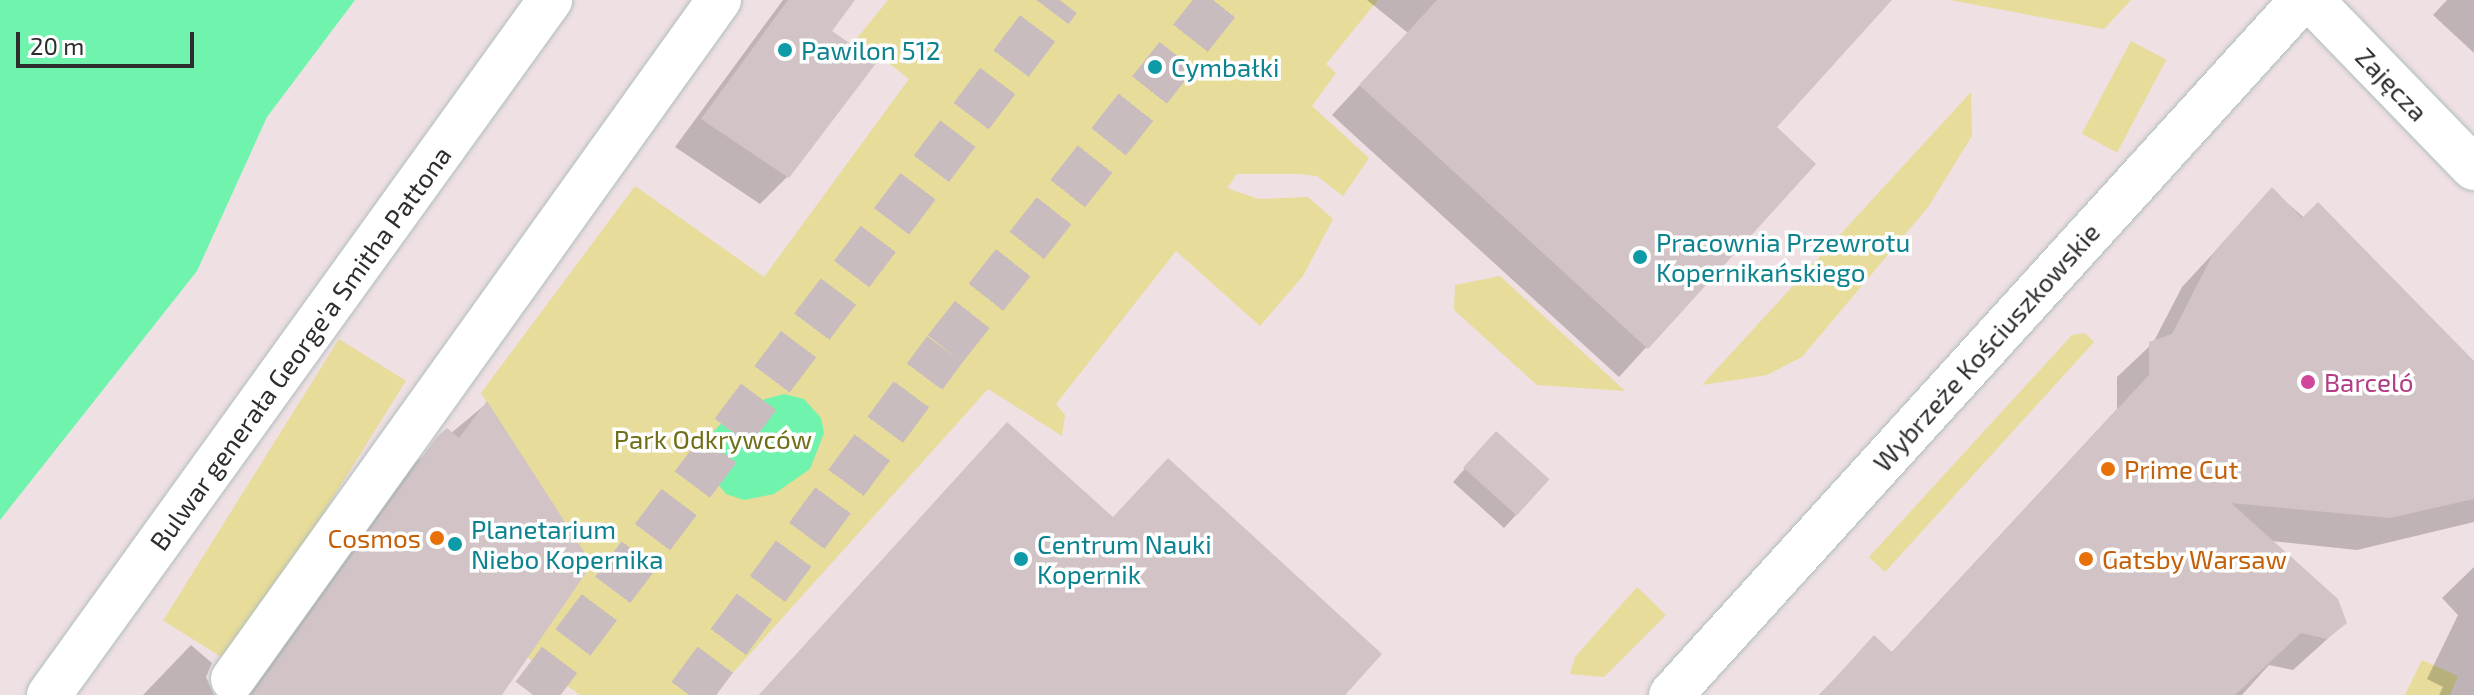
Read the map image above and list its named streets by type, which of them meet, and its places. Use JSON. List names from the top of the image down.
{
  "streets": {
    "street": ["Zajęcza", "Wybrzeże Kościuszkowskie", "Bulwar generała George'a Smitha Pattona"]
  },
  "parks": ["Park Odkrywców"],
  "places": [
    "Pawilon 512",
    "Cymbałki",
    "Pracownia Przewrotu Kopernikańskiego",
    "Barceló",
    "Prime Cut",
    "Cosmos",
    "Planetarium Niebo Kopernika",
    "Centrum Nauki Kopernik",
    "Gatsby Warsaw"
  ],
  "scale_bar": "20 m"
}
